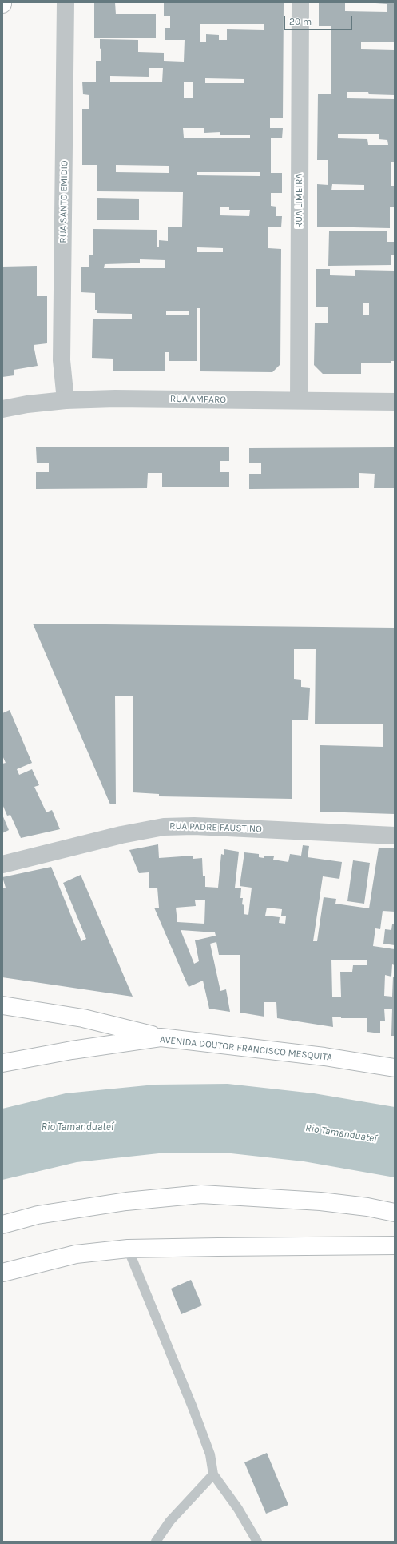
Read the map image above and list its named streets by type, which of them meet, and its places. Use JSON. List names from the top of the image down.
{
  "streets": {
    "highway": ["AVENIDA DOUTOR FRANCISCO MESQUITA"],
    "street": [
      "RUA LIMEIRA",
      "RUA SANTO EMIDIO",
      "RUA AMPARO",
      "RUA PADRE FAUSTINO"
    ]
  },
  "crossings": [
    ["RUA LIMEIRA", "RUA AMPARO"],
    ["RUA SANTO EMIDIO", "RUA AMPARO"]
  ],
  "water": ["Rio Tamanduateí"],
  "scale_bar": "20 m"
}
